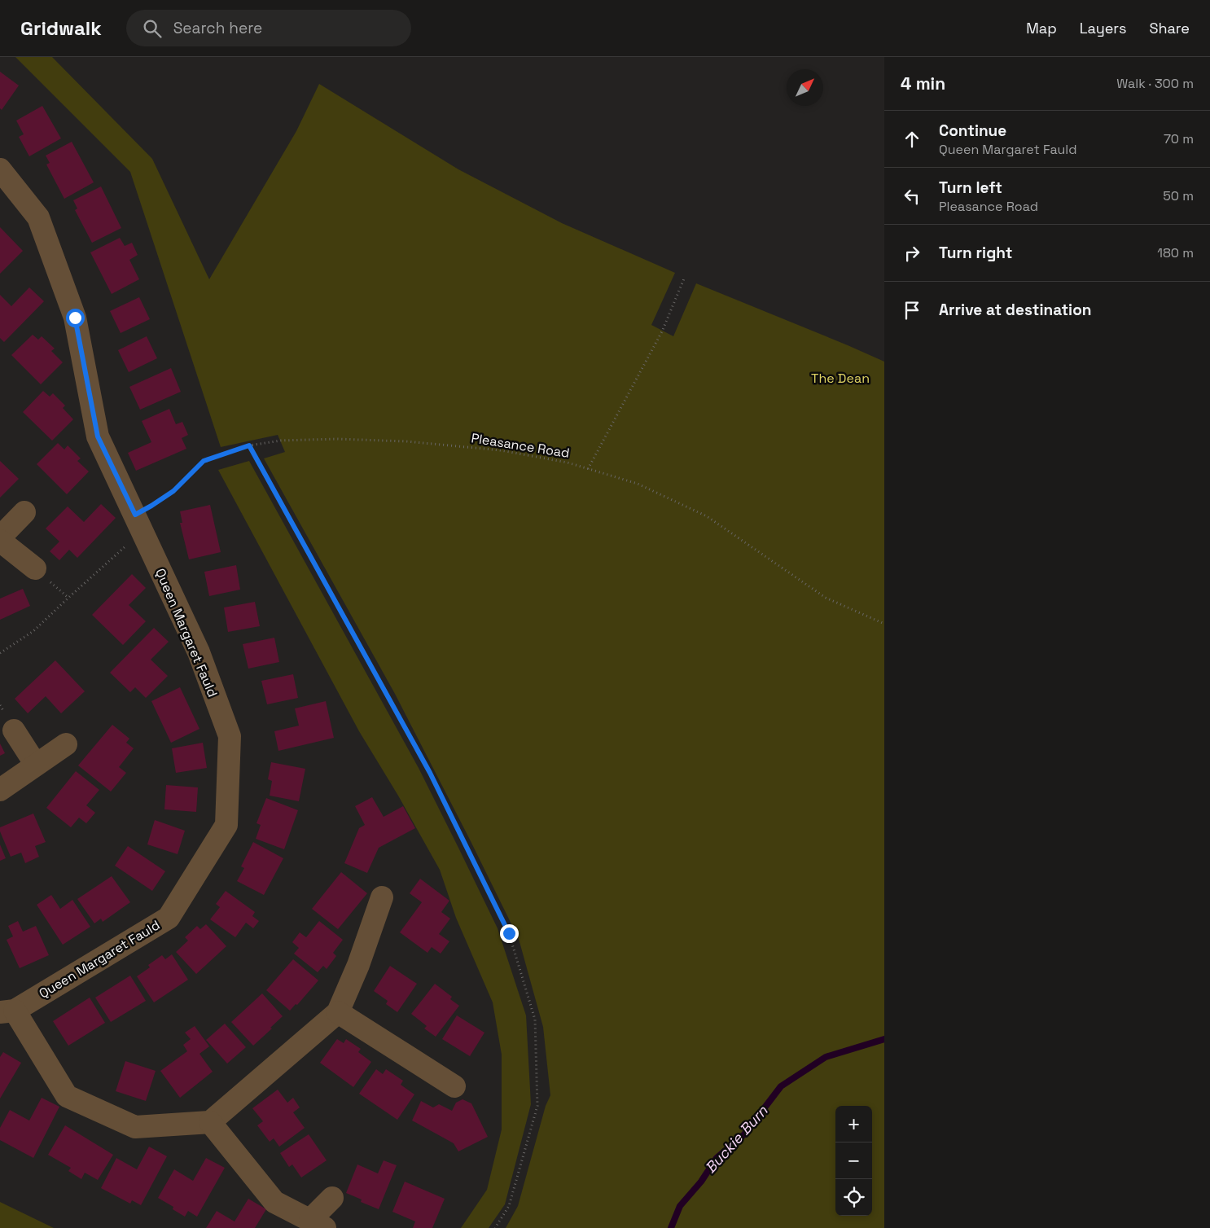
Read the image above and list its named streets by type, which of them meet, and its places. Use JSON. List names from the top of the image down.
{
  "streets": {
    "street": ["Queen Margaret Fauld"],
    "path": ["Pleasance Road"]
  },
  "crossings": [
    ["Pleasance Road", "Queen Margaret Fauld"]
  ],
  "water": ["Buckie Burn"],
  "parks": ["The Dean"],
  "north": "top right",
  "page": {
    "header": "Gridwalk",
    "search": "Search here",
    "nav": ["Map", "Layers", "Share"],
    "heading": ["4 min", "Walk · 300 m"],
    "list": [
      ["Continue", "Queen Margaret Fauld", "70 m"],
      ["Turn left", "Pleasance Road", "50 m"],
      ["Turn right", "180 m"],
      "Arrive at destination"
    ],
    "map_buttons": ["+", "−"]
  }
}
